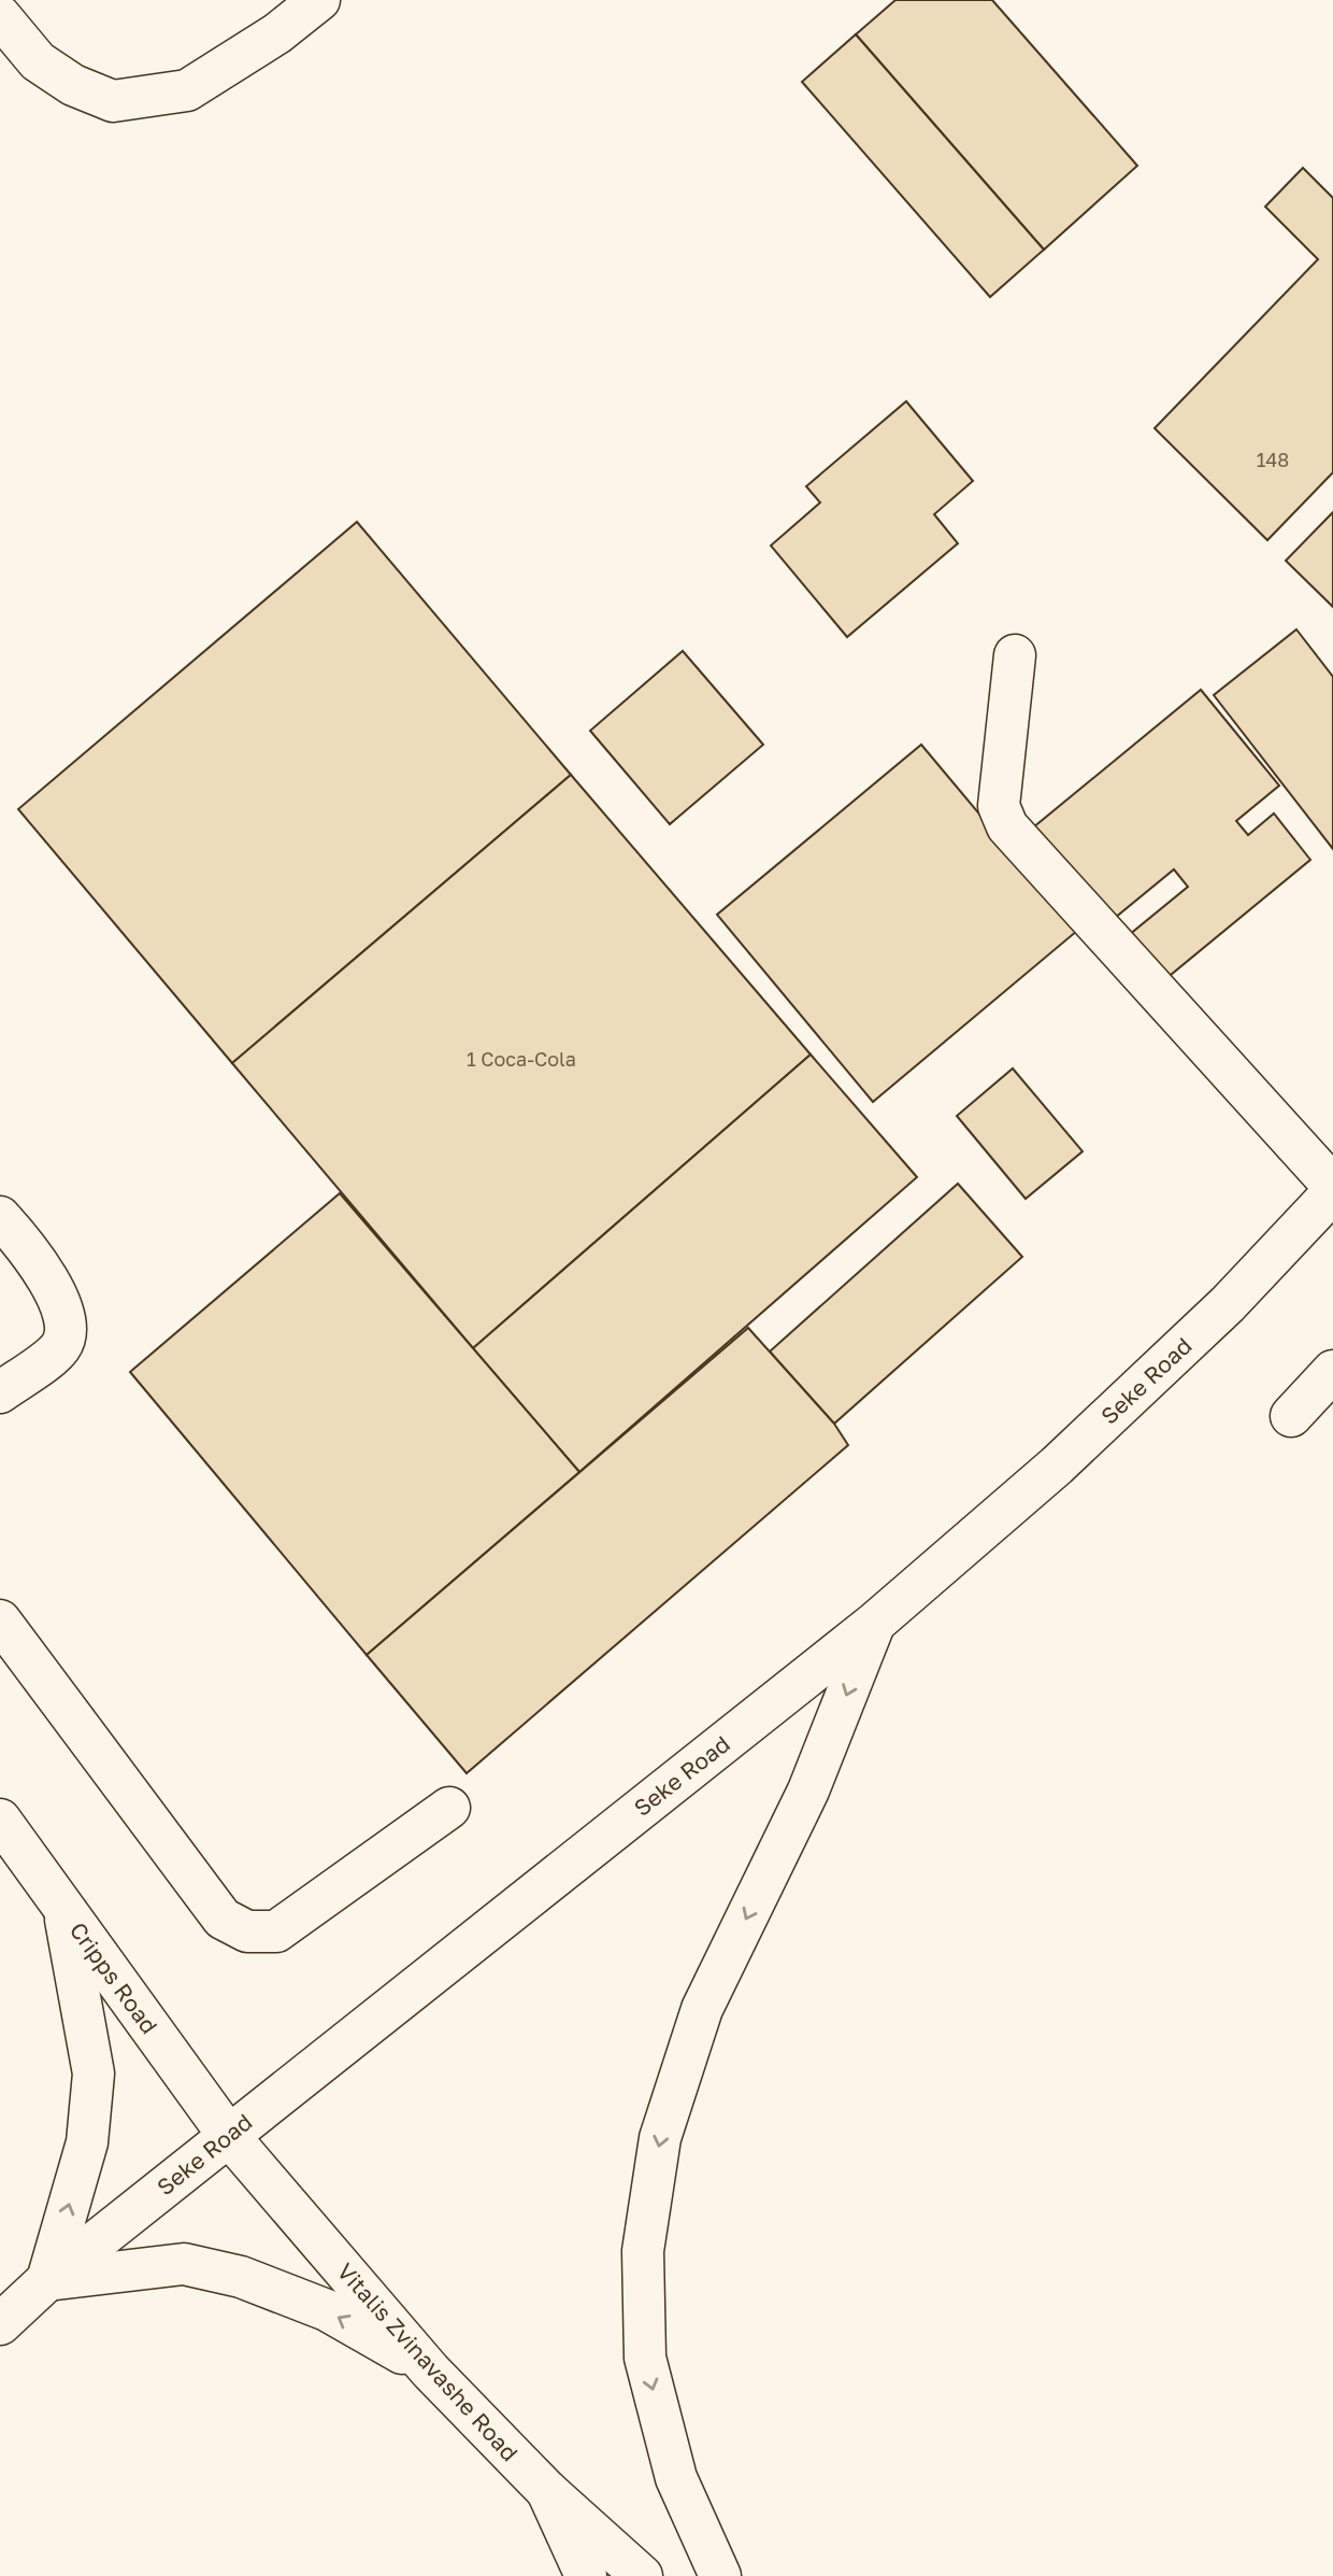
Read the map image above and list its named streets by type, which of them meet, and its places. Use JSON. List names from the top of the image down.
{
  "streets": {
    "main road": ["Seke Road", "Cripps Road", "Vitalis Zvinavashe Road"]
  },
  "crossings": [
    ["Seke Road", "Cripps Road"],
    ["Seke Road", "Vitalis Zvinavashe Road"],
    ["Cripps Road", "Vitalis Zvinavashe Road"]
  ],
  "house_numbers": ["148", "1 Coca-Cola"]
}
